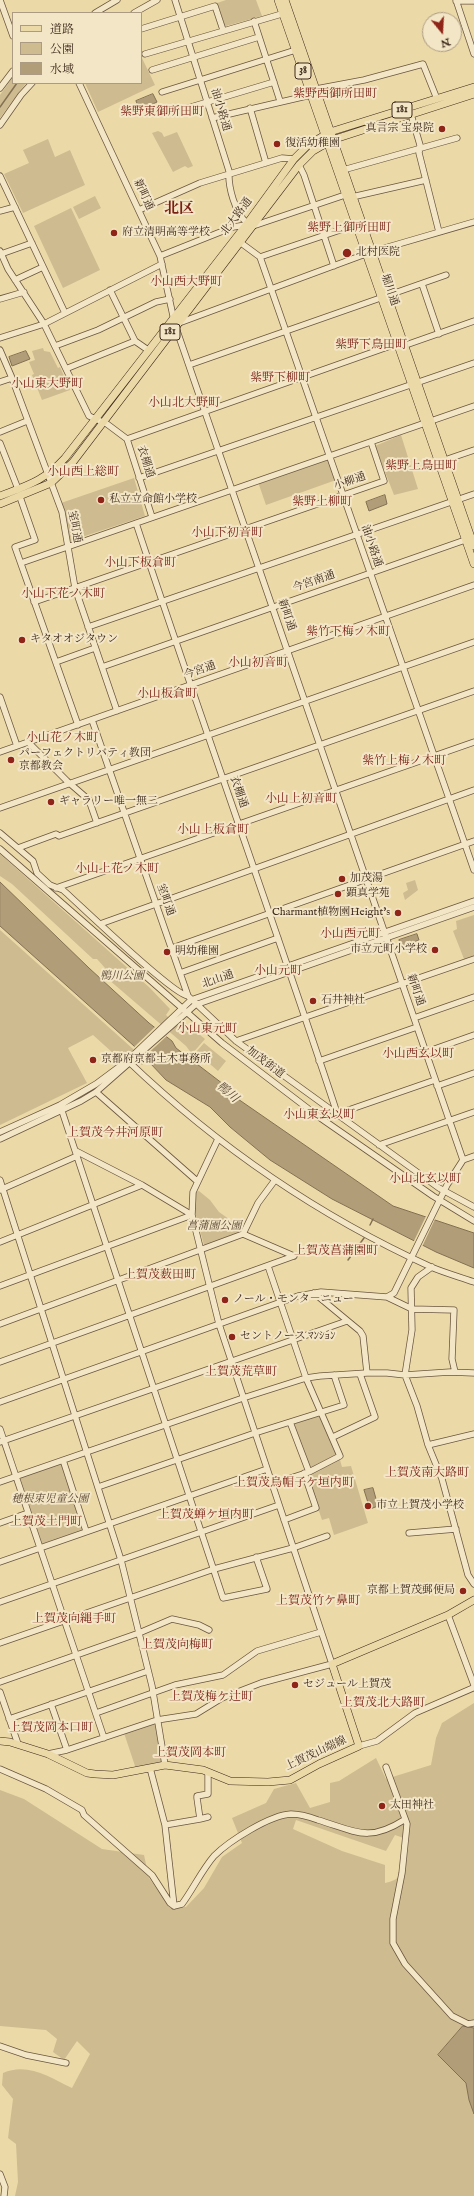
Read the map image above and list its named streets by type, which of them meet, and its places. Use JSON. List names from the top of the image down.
{
  "streets": {
    "main road": [
      "38",
      "181",
      "北大路通",
      "堀川通",
      "上賀茂山端線"
    ],
    "street": [
      "油小路通",
      "新町通",
      "衣棚通",
      "小柳通",
      "室町通",
      "今宮南通",
      "今宮通",
      "北山通",
      "加茂街道"
    ]
  },
  "crossings": [
    ["油小路通", "北大路通"],
    ["油小路通", "小柳通"],
    ["油小路通", "今宮南通"],
    ["油小路通", "今宮通"],
    ["新町通", "北大路通"],
    ["新町通", "小柳通"],
    ["新町通", "今宮南通"],
    ["新町通", "今宮通"],
    ["新町通", "北山通"],
    ["北大路通", "堀川通"],
    ["北大路通", "衣棚通"],
    ["北大路通", "室町通"],
    ["堀川通", "今宮南通"],
    ["衣棚通", "小柳通"],
    ["衣棚通", "今宮南通"],
    ["衣棚通", "今宮通"],
    ["衣棚通", "北山通"],
    ["小柳通", "室町通"],
    ["室町通", "今宮南通"],
    ["室町通", "今宮通"],
    ["室町通", "北山通"],
    ["北山通", "加茂街道"]
  ],
  "districts": [
    "紫野西御所田町",
    "紫野東御所田町",
    "北区",
    "紫野上御所田町",
    "小山西大野町",
    "紫野下鳥田町",
    "紫野下柳町",
    "小山東大野町",
    "小山北大野町",
    "紫野上鳥田町",
    "小山西上総町",
    "紫野上柳町",
    "小山下初音町",
    "小山下板倉町",
    "小山下花ノ木町",
    "紫竹下梅ノ木町",
    "小山初音町",
    "小山板倉町",
    "小山花ノ木町",
    "紫竹上梅ノ木町",
    "小山上初音町",
    "小山上板倉町",
    "小山上花ノ木町",
    "小山西元町",
    "小山元町",
    "小山東元町",
    "小山西玄以町",
    "小山東玄以町",
    "上賀茂今井河原町",
    "小山北玄以町",
    "上賀茂菖蒲園町",
    "上賀茂薮田町",
    "上賀茂荒草町",
    "上賀茂南大路町",
    "上賀茂烏帽子ケ垣内町",
    "上賀茂蝉ケ垣内町",
    "上賀茂土門町",
    "上賀茂竹ケ鼻町",
    "上賀茂向縄手町",
    "上賀茂向梅町",
    "上賀茂梅ケ辻町",
    "上賀茂北大路町",
    "上賀茂岡本口町",
    "上賀茂岡本町"
  ],
  "water": ["鴨川"],
  "parks": ["鴨川公園", "菖蒲園公園", "穂根束児童公園"],
  "places": [
    "真言宗 宝泉院",
    "復活幼稚園",
    "府立清明高等学校",
    "北村医院",
    "私立立命館小学校",
    "キタオオジタウン",
    "パーフェクトリバティ教団 京都教会",
    "ギャラリー唯一無二",
    "加茂湯",
    "顕真学苑",
    "Charmant植物園Height's",
    "市立元町小学校",
    "明幼稚園",
    "石井神社",
    "京都府京都土木事務所",
    "ノール・モンタ－ニュー",
    "セントノース ﾏﾝｼｮﾝ",
    "市立上賀茂小学校",
    "京都上賀茂郵便局",
    "セジュール上賀茂",
    "太田神社"
  ],
  "legend": ["道路", "公園", "水域"],
  "north": "bottom"
}
